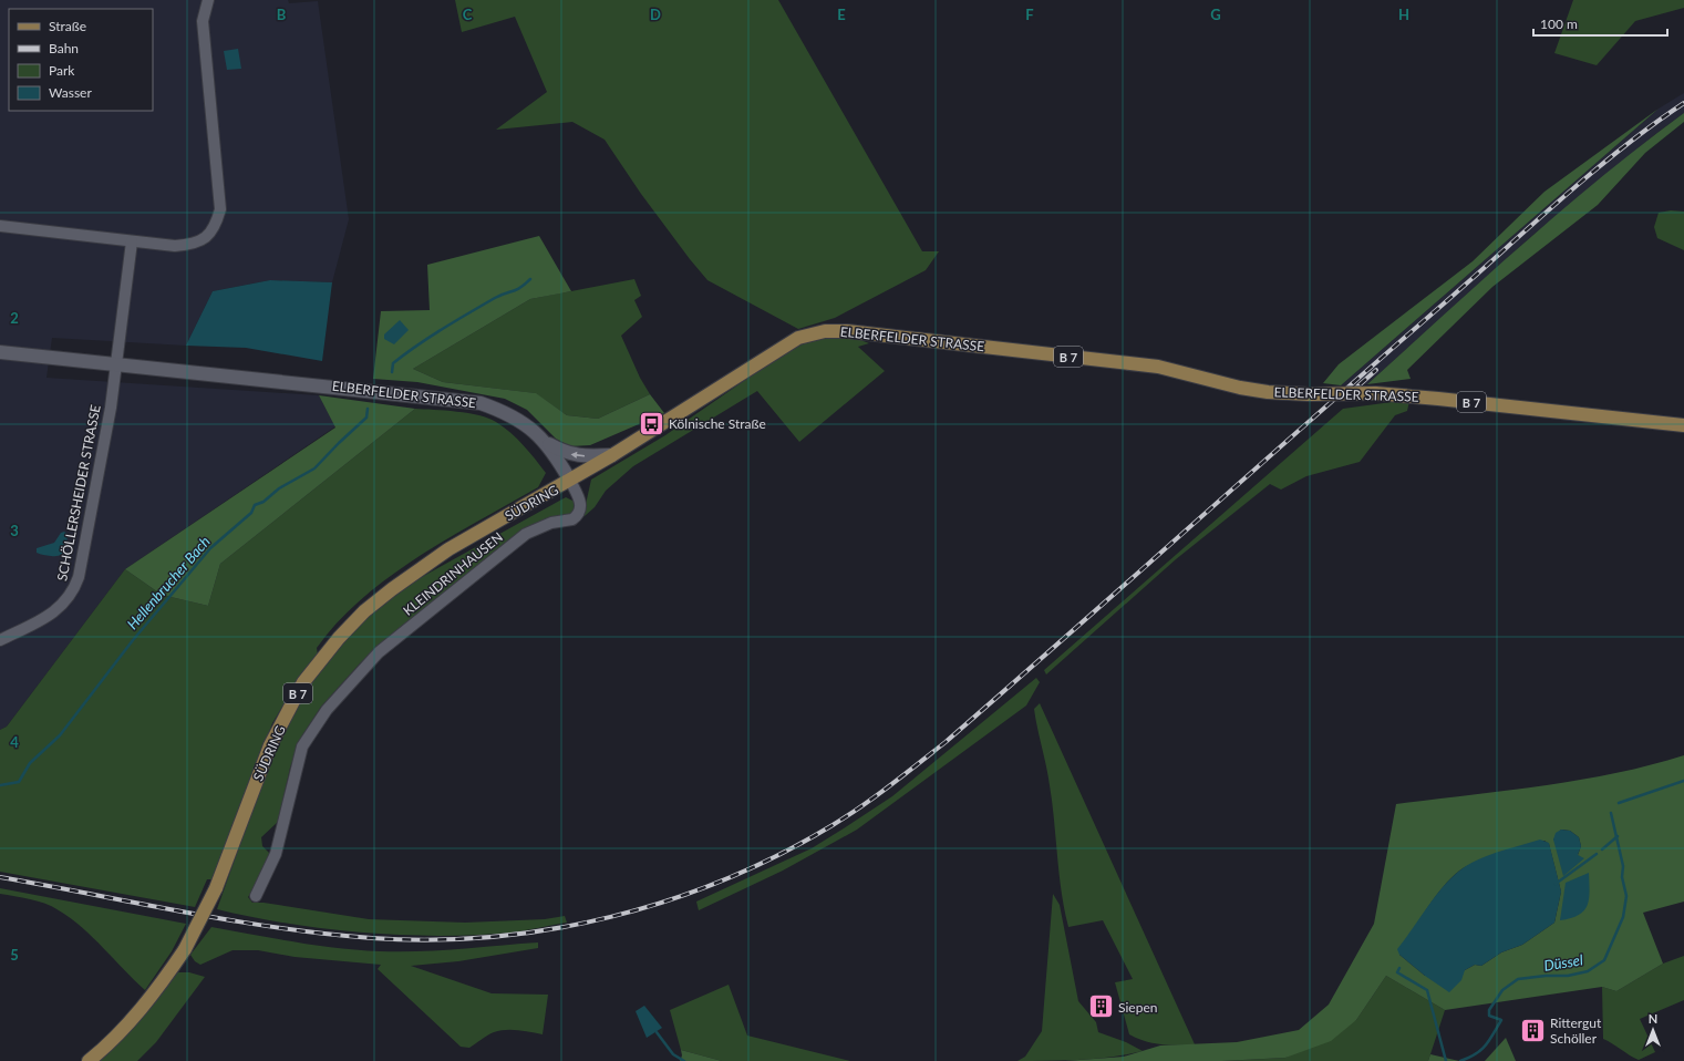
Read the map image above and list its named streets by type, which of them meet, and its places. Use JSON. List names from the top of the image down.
{
  "streets": {
    "main road": ["ELBERFELDER STRASSE", "B 7", "SÜDRING"],
    "street": ["SCHÖLLERSHEIDER STRASSE", "KLEINDRINHAUSEN"]
  },
  "crossings": [
    ["ELBERFELDER STRASSE", "SCHÖLLERSHEIDER STRASSE"],
    ["ELBERFELDER STRASSE", "SÜDRING"],
    ["ELBERFELDER STRASSE", "KLEINDRINHAUSEN"],
    ["SÜDRING", "KLEINDRINHAUSEN"]
  ],
  "water": ["Hellenbrucher Bach", "Düssel"],
  "places": {
    "bus stop": ["Kölnische Straße"],
    "building": ["Siepen", "Rittergut Schöller"]
  },
  "legend": [
    "Straße",
    "Bahn",
    "Park",
    "Wasser"
  ],
  "scale_bar": "100 m",
  "north": "top",
  "grid": {
    "columns": [
      "B",
      "C",
      "D",
      "E",
      "F",
      "G",
      "H"
    ],
    "rows": [
      "2",
      "3",
      "4",
      "5"
    ]
  }
}
